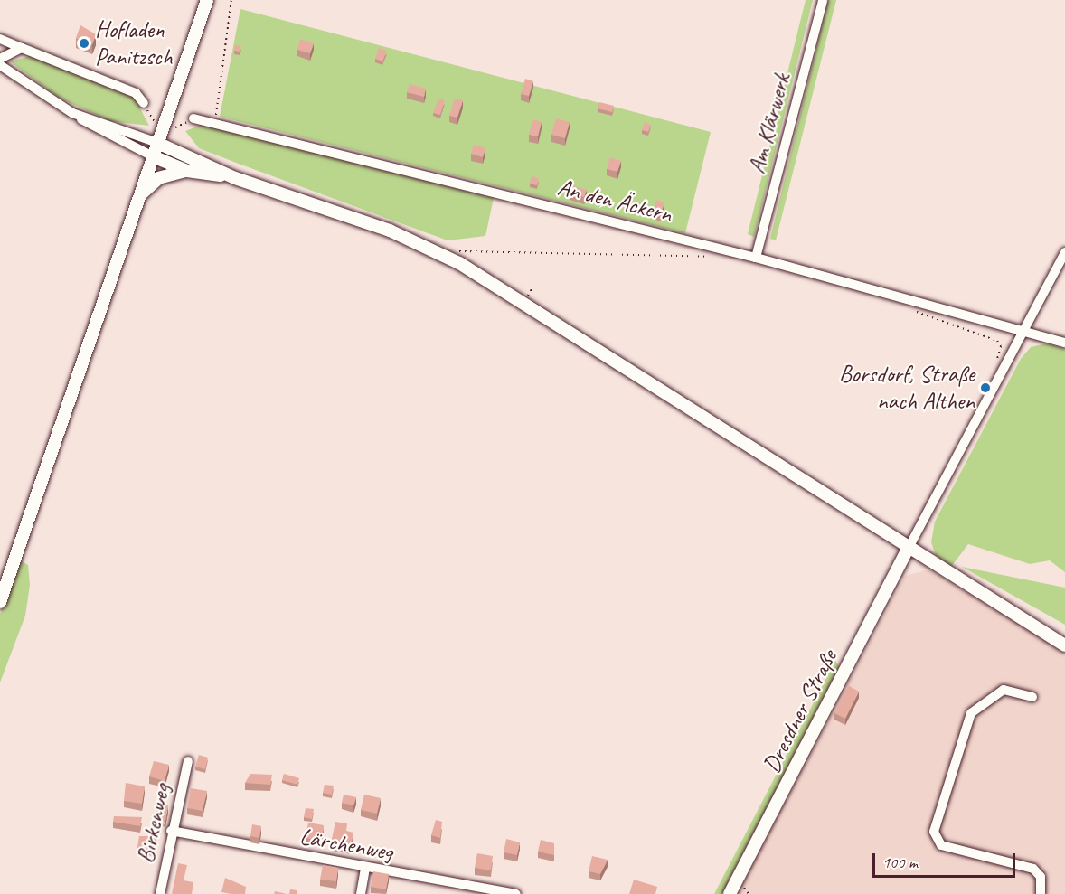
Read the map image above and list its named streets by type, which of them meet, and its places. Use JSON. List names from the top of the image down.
{
  "streets": {
    "main road": ["Dresdner Straße"],
    "street": [
      "Am Klärwerk",
      "An den Äckern",
      "Birkenweg",
      "Lärchenweg"
    ]
  },
  "crossings": [
    ["Am Klärwerk", "An den Äckern"],
    ["Birkenweg", "Lärchenweg"]
  ],
  "places": ["Hofladen Panitzsch", "Borsdorf, Straße nach Althen"],
  "scale_bar": "100 m"
}
